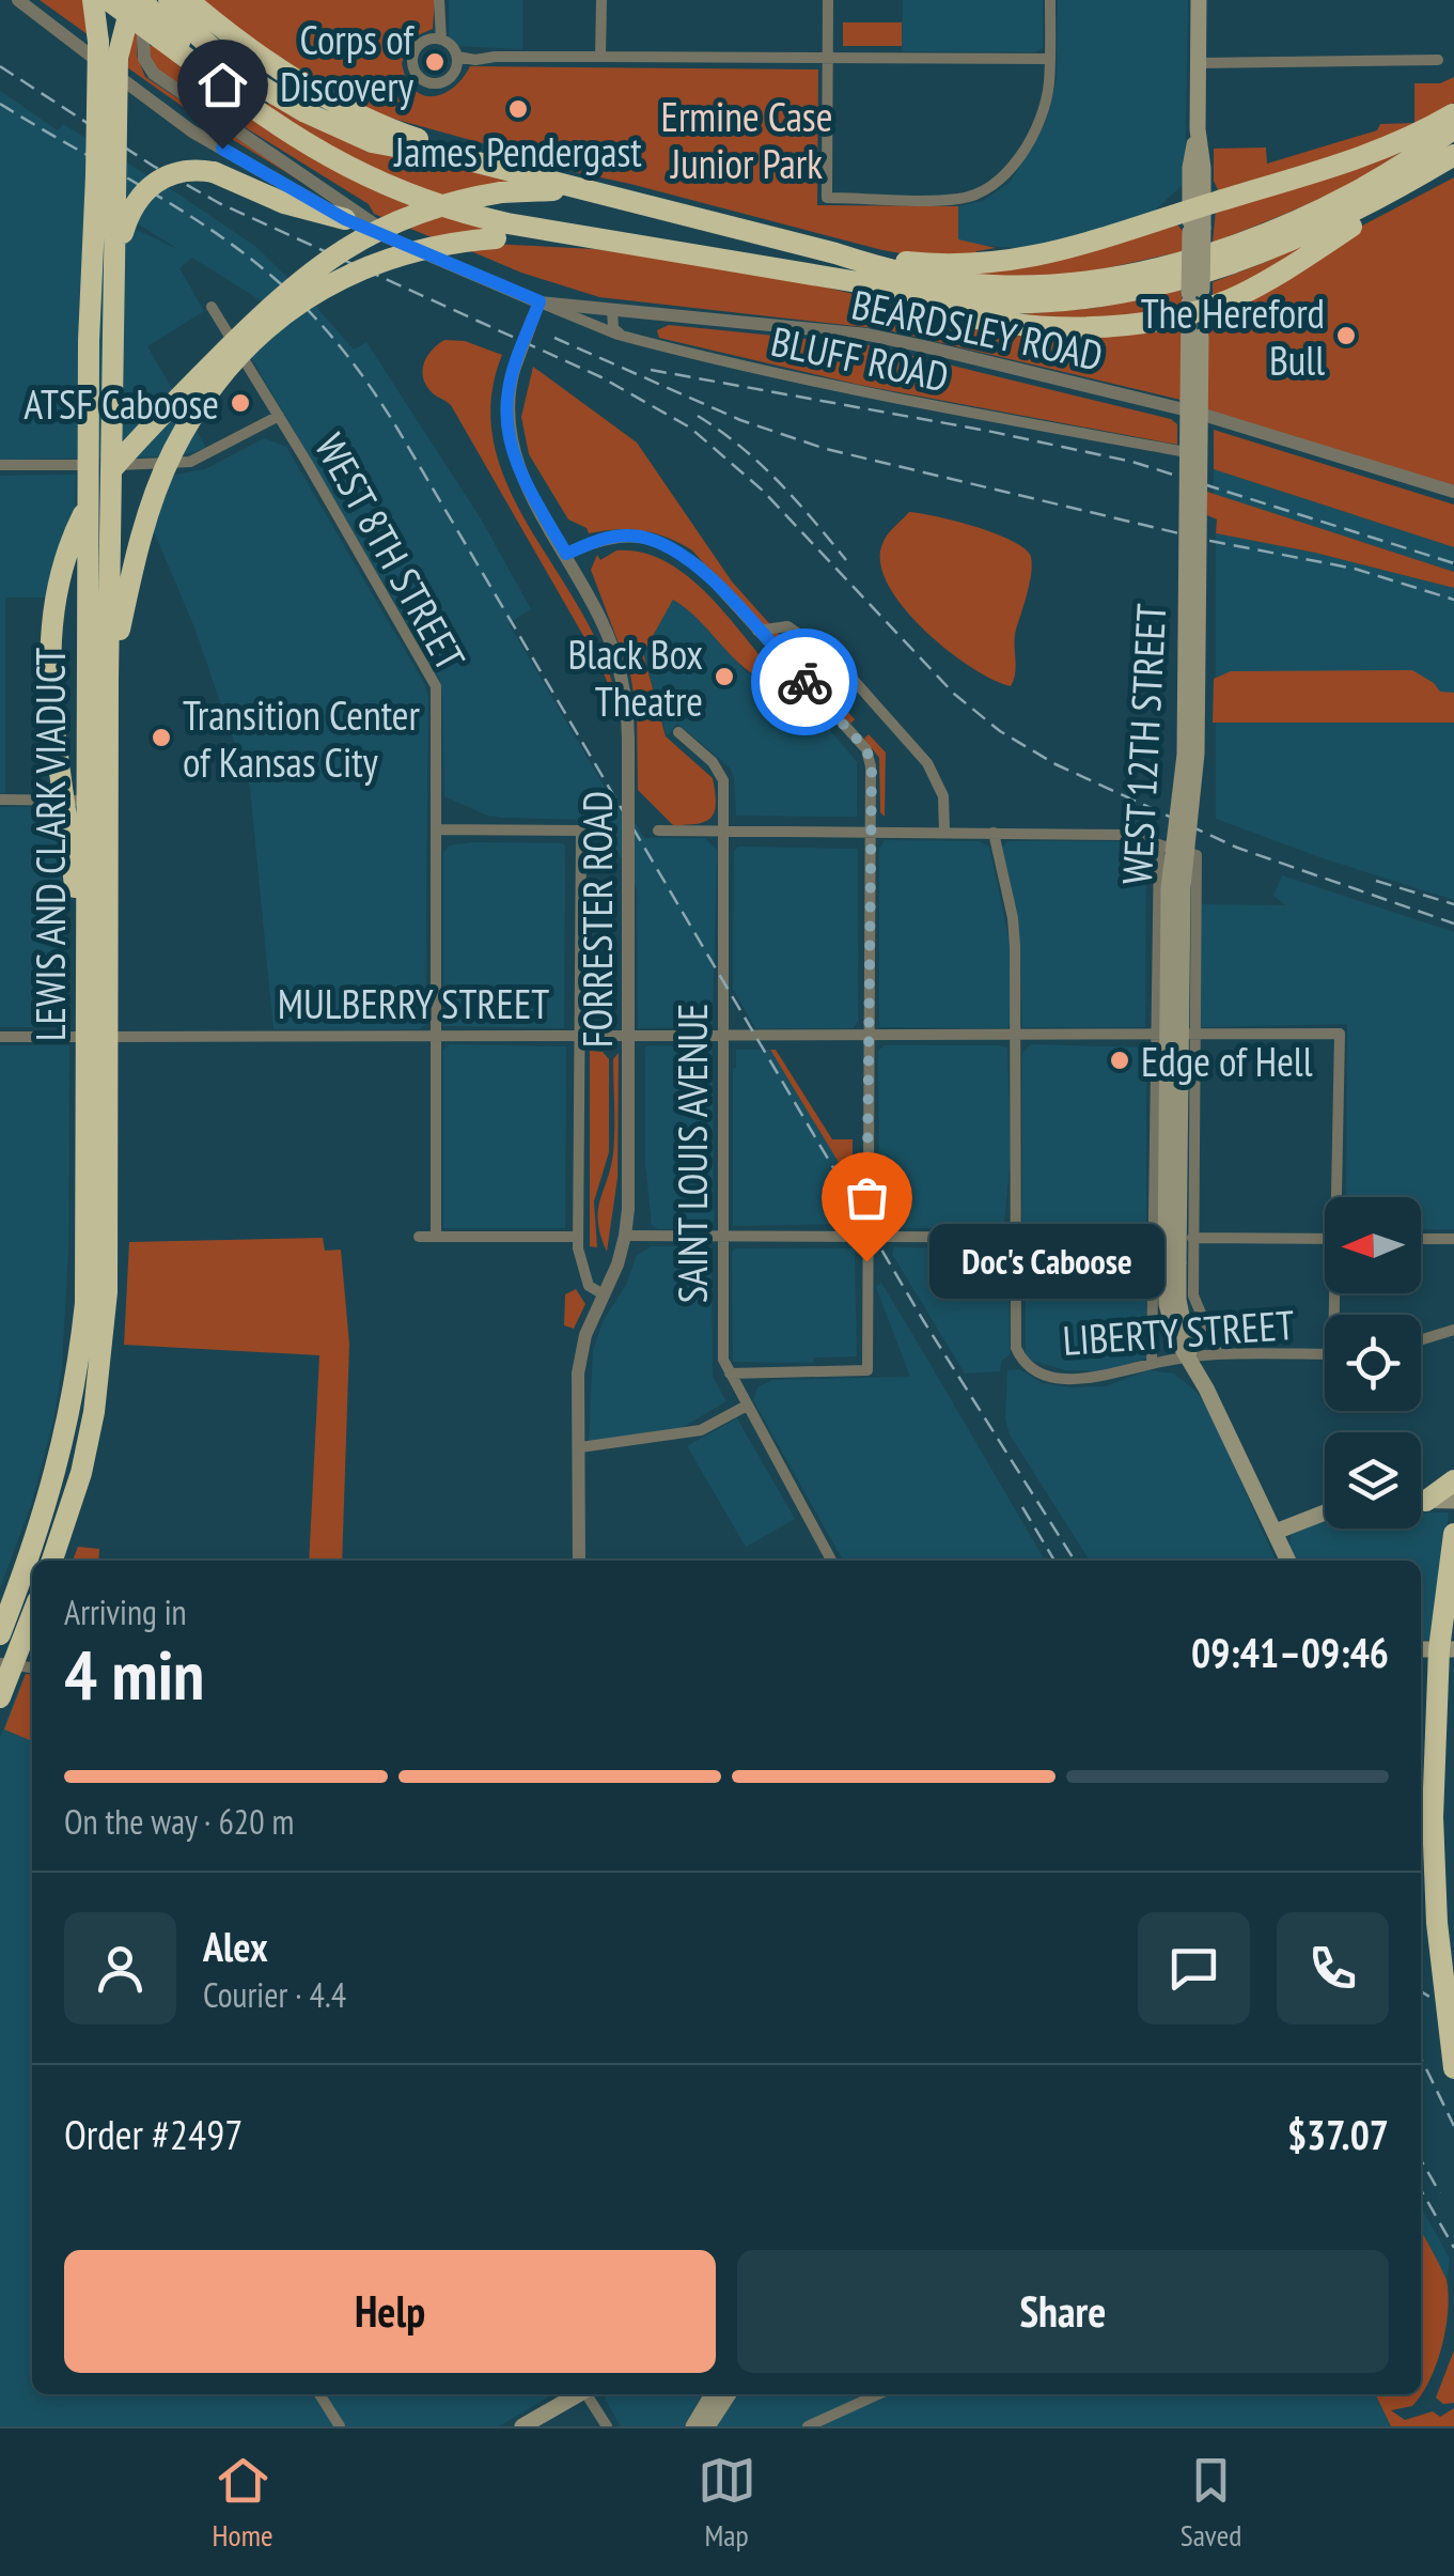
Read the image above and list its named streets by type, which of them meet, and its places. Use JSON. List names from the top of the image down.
{
  "streets": {
    "highway": ["LEWIS AND CLARK VIADUCT"],
    "main road": ["WEST 12TH STREET"],
    "street": [
      "BEARDSLEY ROAD",
      "BLUFF ROAD",
      "WEST 8TH STREET",
      "FORRESTER ROAD",
      "MULBERRY STREET",
      "SAINT LOUIS AVENUE",
      "LIBERTY STREET"
    ]
  },
  "crossings": [
    ["BEARDSLEY ROAD", "BLUFF ROAD"],
    ["BEARDSLEY ROAD", "FORRESTER ROAD"],
    ["WEST 8TH STREET", "MULBERRY STREET"],
    ["WEST 12TH STREET", "MULBERRY STREET"],
    ["WEST 12TH STREET", "LIBERTY STREET"],
    ["MULBERRY STREET", "SAINT LOUIS AVENUE"]
  ],
  "parks": ["Ermine Case Junior Park"],
  "places": [
    "Corps of Discovery",
    "James Pendergast",
    "The Hereford Bull",
    "ATSF Caboose",
    "Black Box Theatre",
    "Transition Center of Kansas City",
    "Edge of Hell",
    "Doc's Caboose"
  ],
  "north": "left",
  "page": {
    "bubble": "Doc's Caboose",
    "heading": ["4 min", "Arriving in", "09:41–09:46"],
    "panel": [
      "Alex",
      "Courier · 4.4",
      "Order #2497",
      "$37.07"
    ],
    "bar": "On the way · 620 m",
    "buttons": ["Help", "Share"],
    "tabs": ["Home", "Map", "Saved"]
  }
}
